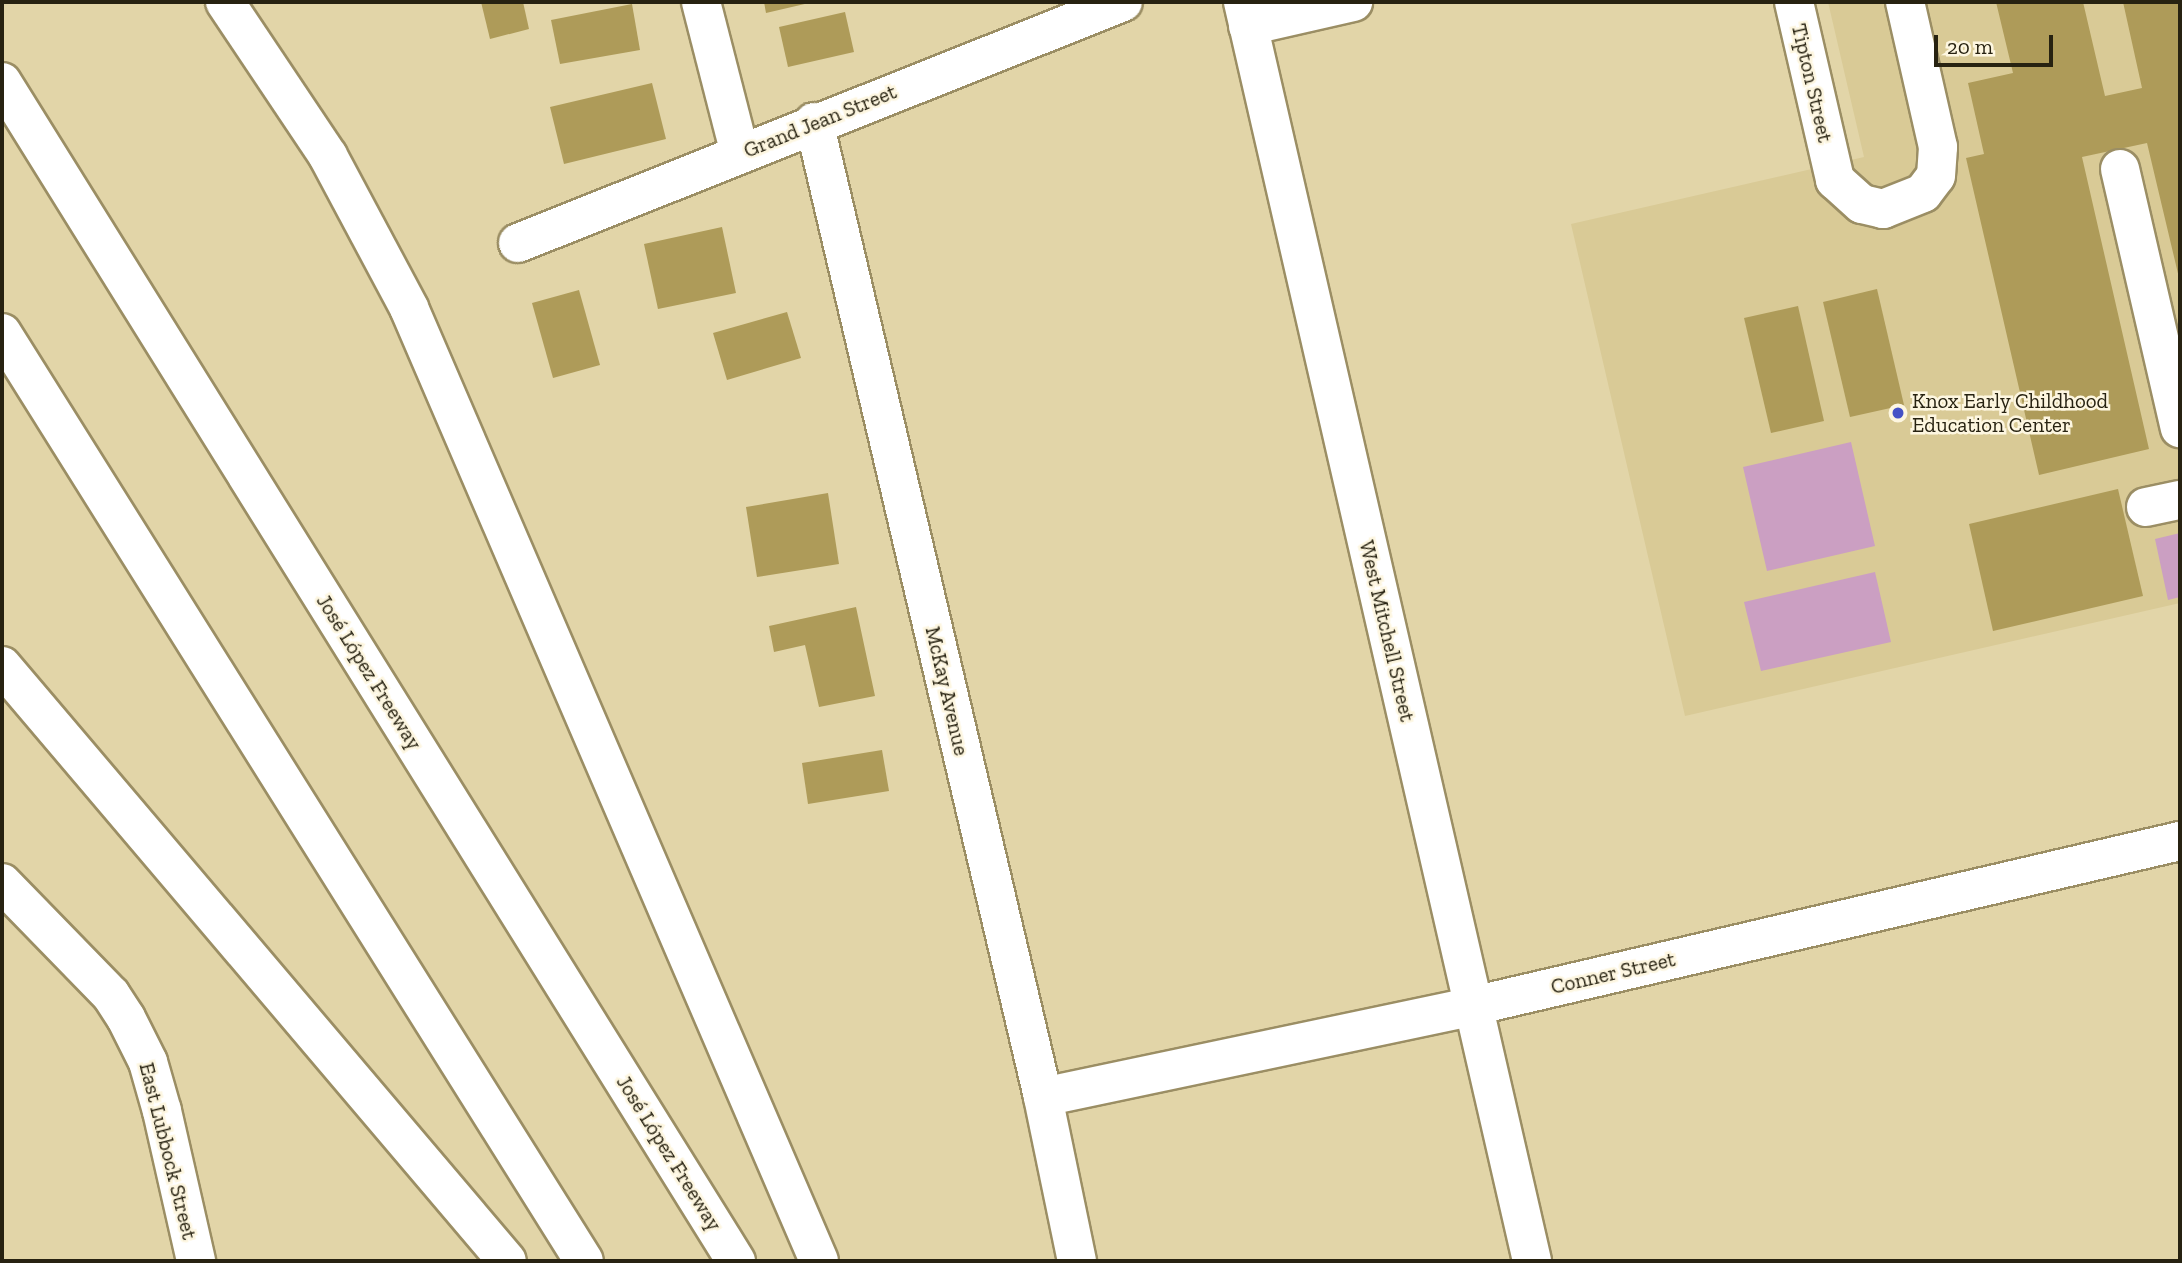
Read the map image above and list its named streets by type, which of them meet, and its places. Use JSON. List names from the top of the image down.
{
  "streets": {
    "main road": [
      "Tipton Street",
      "Grand Jean Street",
      "West Mitchell Street",
      "José López Freeway",
      "McKay Avenue",
      "Conner Street",
      "East Lubbock Street"
    ]
  },
  "crossings": [
    ["Grand Jean Street", "McKay Avenue"],
    ["West Mitchell Street", "Conner Street"],
    ["McKay Avenue", "Conner Street"]
  ],
  "places": ["Knox Early Childhood Education Center"],
  "scale_bar": "20 m"
}
